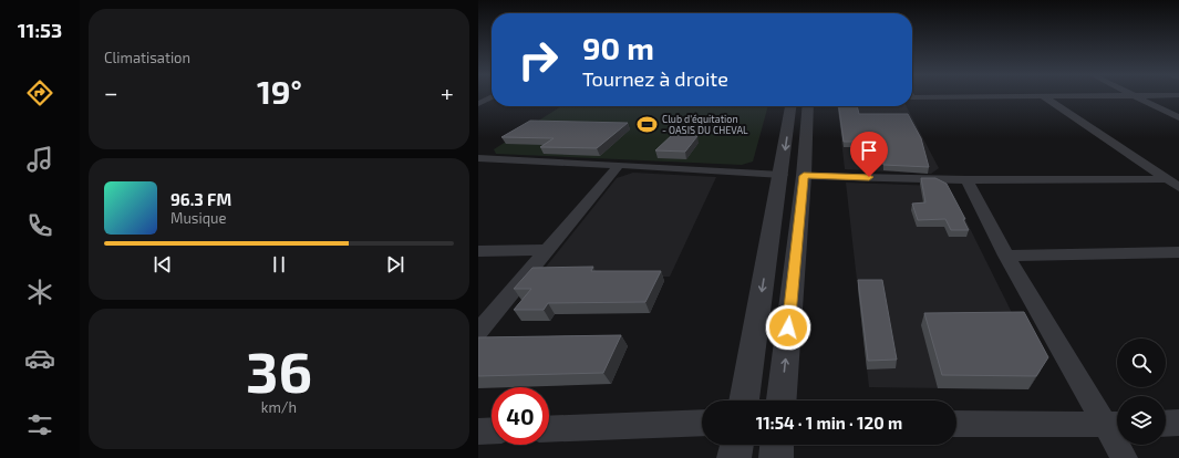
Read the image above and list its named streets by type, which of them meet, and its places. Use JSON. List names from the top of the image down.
{
  "places": {
    "sports": ["Club d'équitation - OASIS DU CHEVAL"]
  },
  "page": {
    "tabs": "11:53",
    "tile": [
      "Climatisation",
      ["36", "km/h"]
    ],
    "turn": ["90 m", "Tournez à droite"],
    "heat": ["−", "19°", "+"],
    "song": ["96.3 FM", "Musique"],
    "limit": "40",
    "trip": "11:54 · 1 min · 120 m"
  }
}
